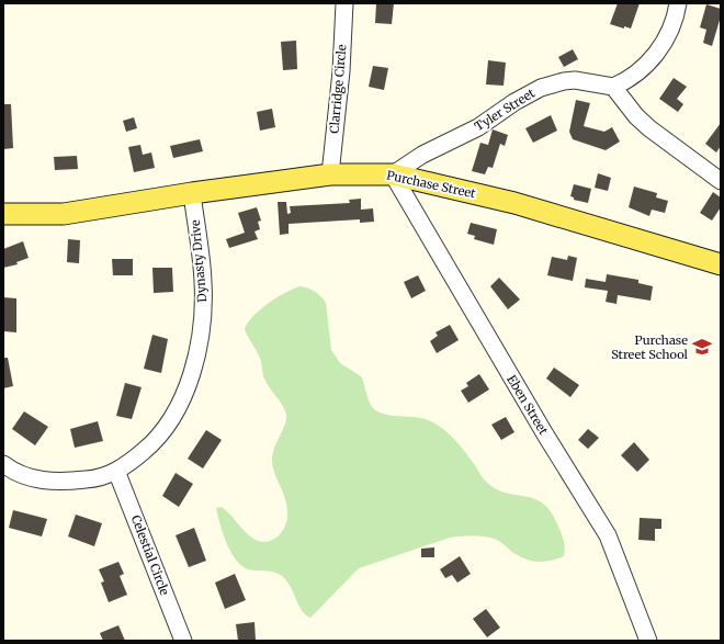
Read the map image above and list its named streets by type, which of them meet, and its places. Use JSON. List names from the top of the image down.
{
  "streets": {
    "main road": ["Purchase Street"],
    "street": [
      "Clarridge Circle",
      "Tyler Street",
      "Dynasty Drive",
      "Eben Street",
      "Celestial Circle"
    ]
  },
  "crossings": [
    ["Clarridge Circle", "Purchase Street"],
    ["Tyler Street", "Purchase Street"],
    ["Tyler Street", "Eben Street"],
    ["Purchase Street", "Dynasty Drive"],
    ["Purchase Street", "Eben Street"],
    ["Dynasty Drive", "Celestial Circle"]
  ],
  "places": {
    "school or university": ["Purchase Street School"]
  }
}
